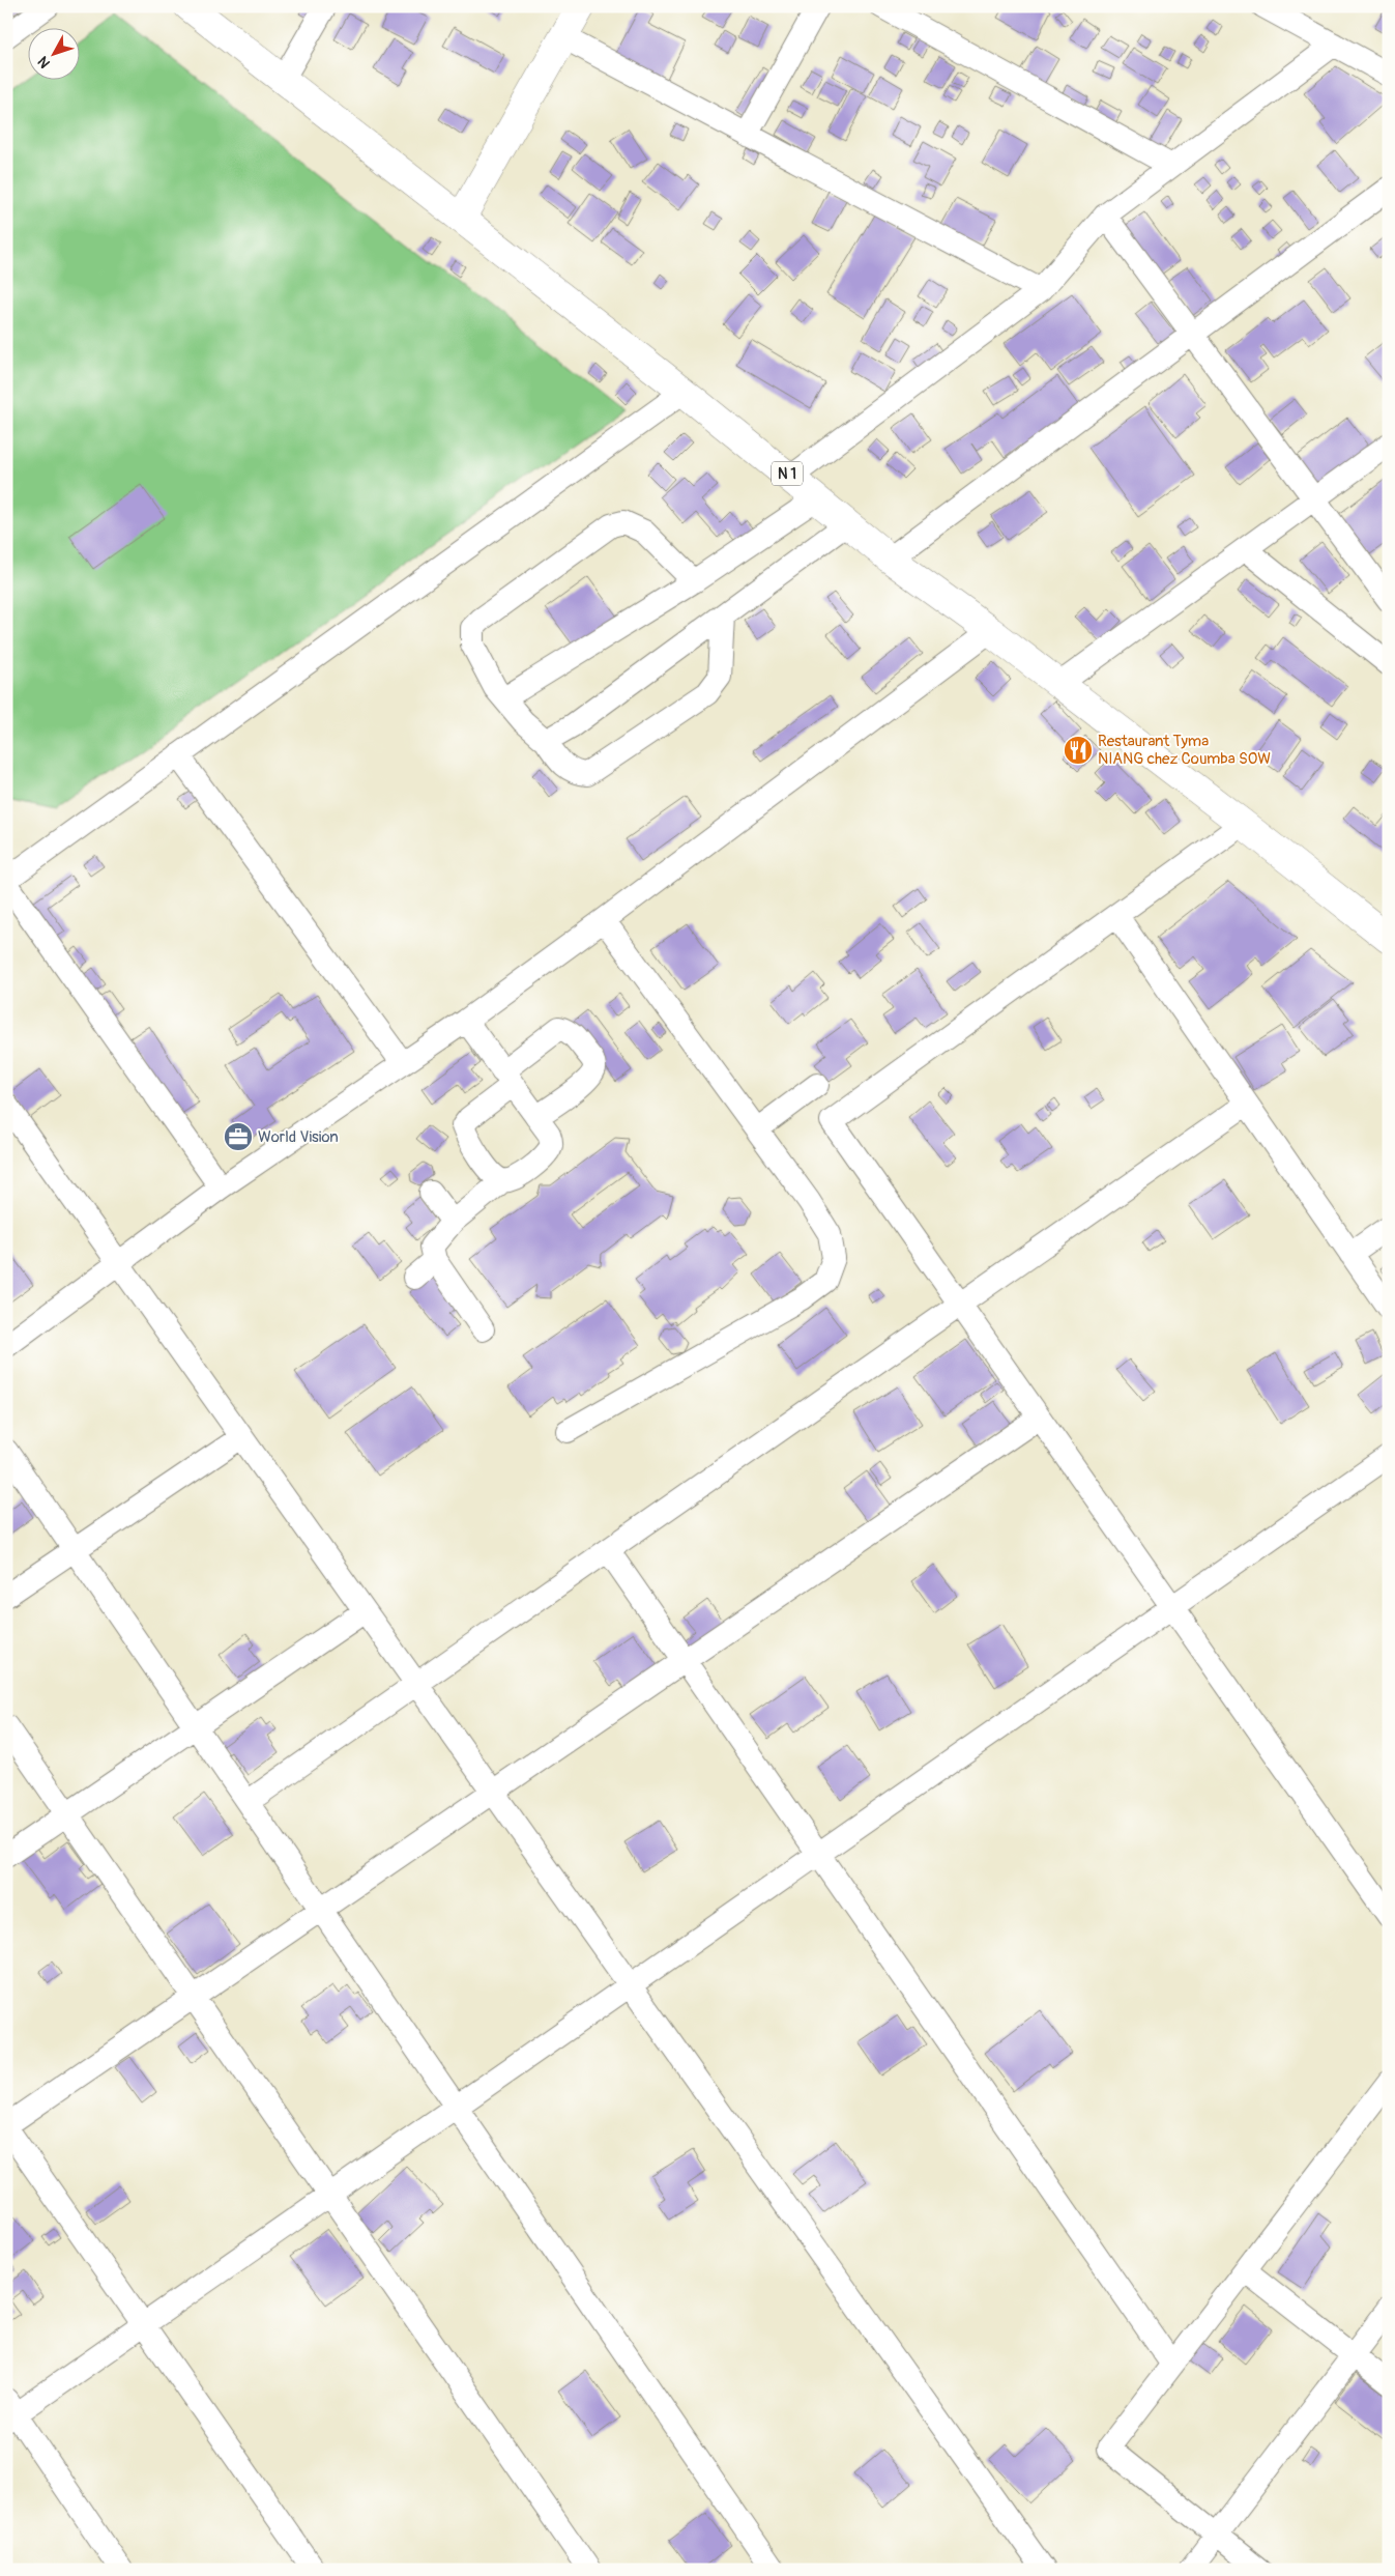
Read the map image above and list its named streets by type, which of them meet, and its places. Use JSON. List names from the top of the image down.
{
  "streets": {
    "main road": ["N 1"]
  },
  "places": {
    "restaurant": ["Restaurant Tyma NIANG chez Coumba SOW"],
    "office": ["World Vision"]
  },
  "north": "bottom left"
}
